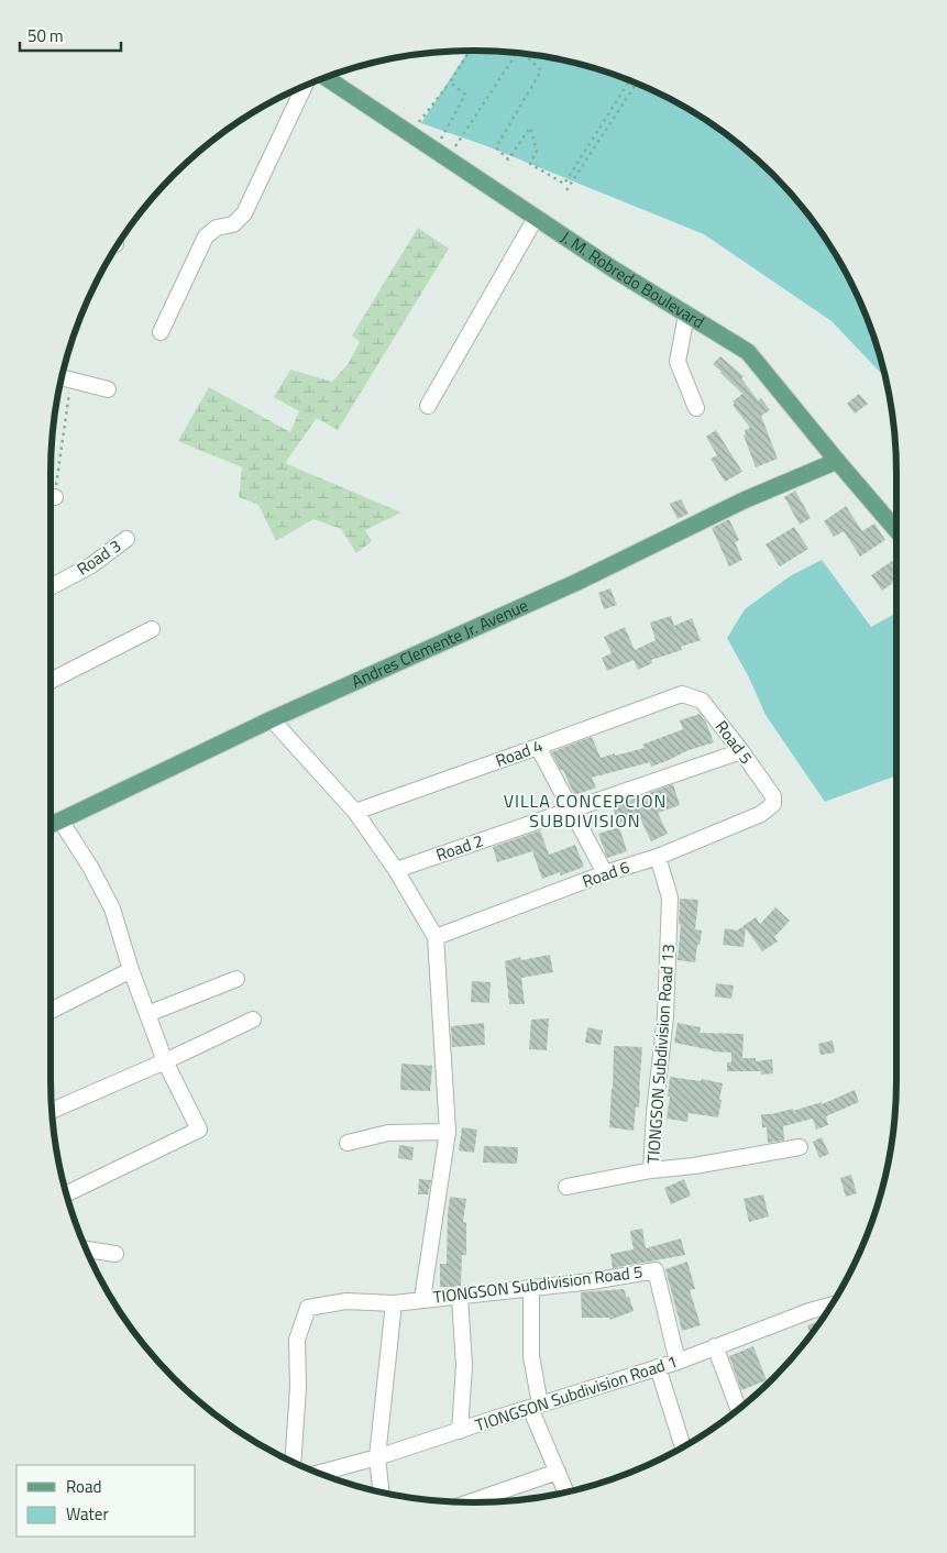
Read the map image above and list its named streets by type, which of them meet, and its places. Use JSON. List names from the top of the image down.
{
  "streets": {
    "main road": ["J. M. Robredo Boulevard", "Andres Clemente Jr. Avenue"],
    "street": [
      "Road 3",
      "Road 5",
      "Road 4",
      "Road 2",
      "Road 6",
      "TIONGSON Subdivision Road 13",
      "TIONGSON Subdivision Road 5",
      "TIONGSON Subdivision Road 1"
    ]
  },
  "crossings": [
    ["J. M. Robredo Boulevard", "Andres Clemente Jr. Avenue"],
    ["Road 5", "Road 4"],
    ["Road 5", "Road 2"],
    ["Road 5", "Road 6"],
    ["Road 6", "TIONGSON Subdivision Road 13"],
    ["TIONGSON Subdivision Road 5", "TIONGSON Subdivision Road 1"]
  ],
  "districts": ["VILLA CONCEPCION SUBDIVISION"],
  "legend": ["Road", "Water"],
  "scale_bar": "50 m"
}
